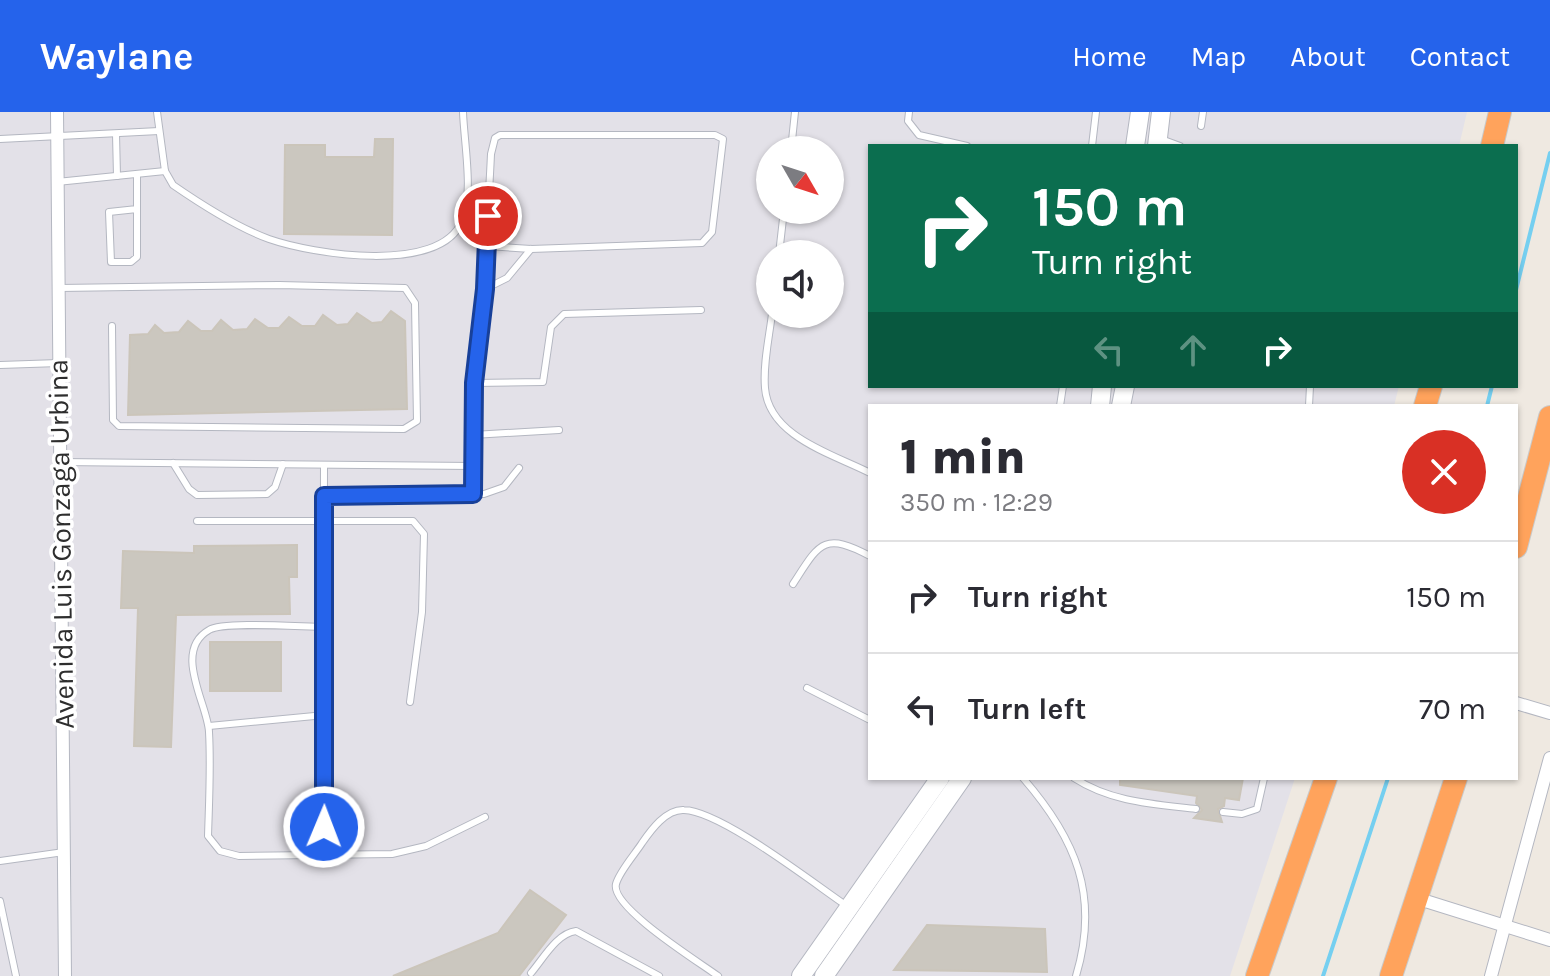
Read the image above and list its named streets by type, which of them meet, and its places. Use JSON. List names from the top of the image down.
{
  "streets": {
    "street": ["Avenida Luis Gonzaga Urbina"]
  },
  "north": "bottom right",
  "page": {
    "header": "Waylane",
    "nav": [
      "Home",
      "Map",
      "About",
      "Contact"
    ],
    "turn": ["150 m", "Turn right"],
    "heading": ["1 min", "350 m · 12:29"],
    "list": [
      {
        "name": "Turn right",
        "value": "150 m"
      },
      {
        "name": "Turn left",
        "value": "70 m"
      }
    ]
  }
}
